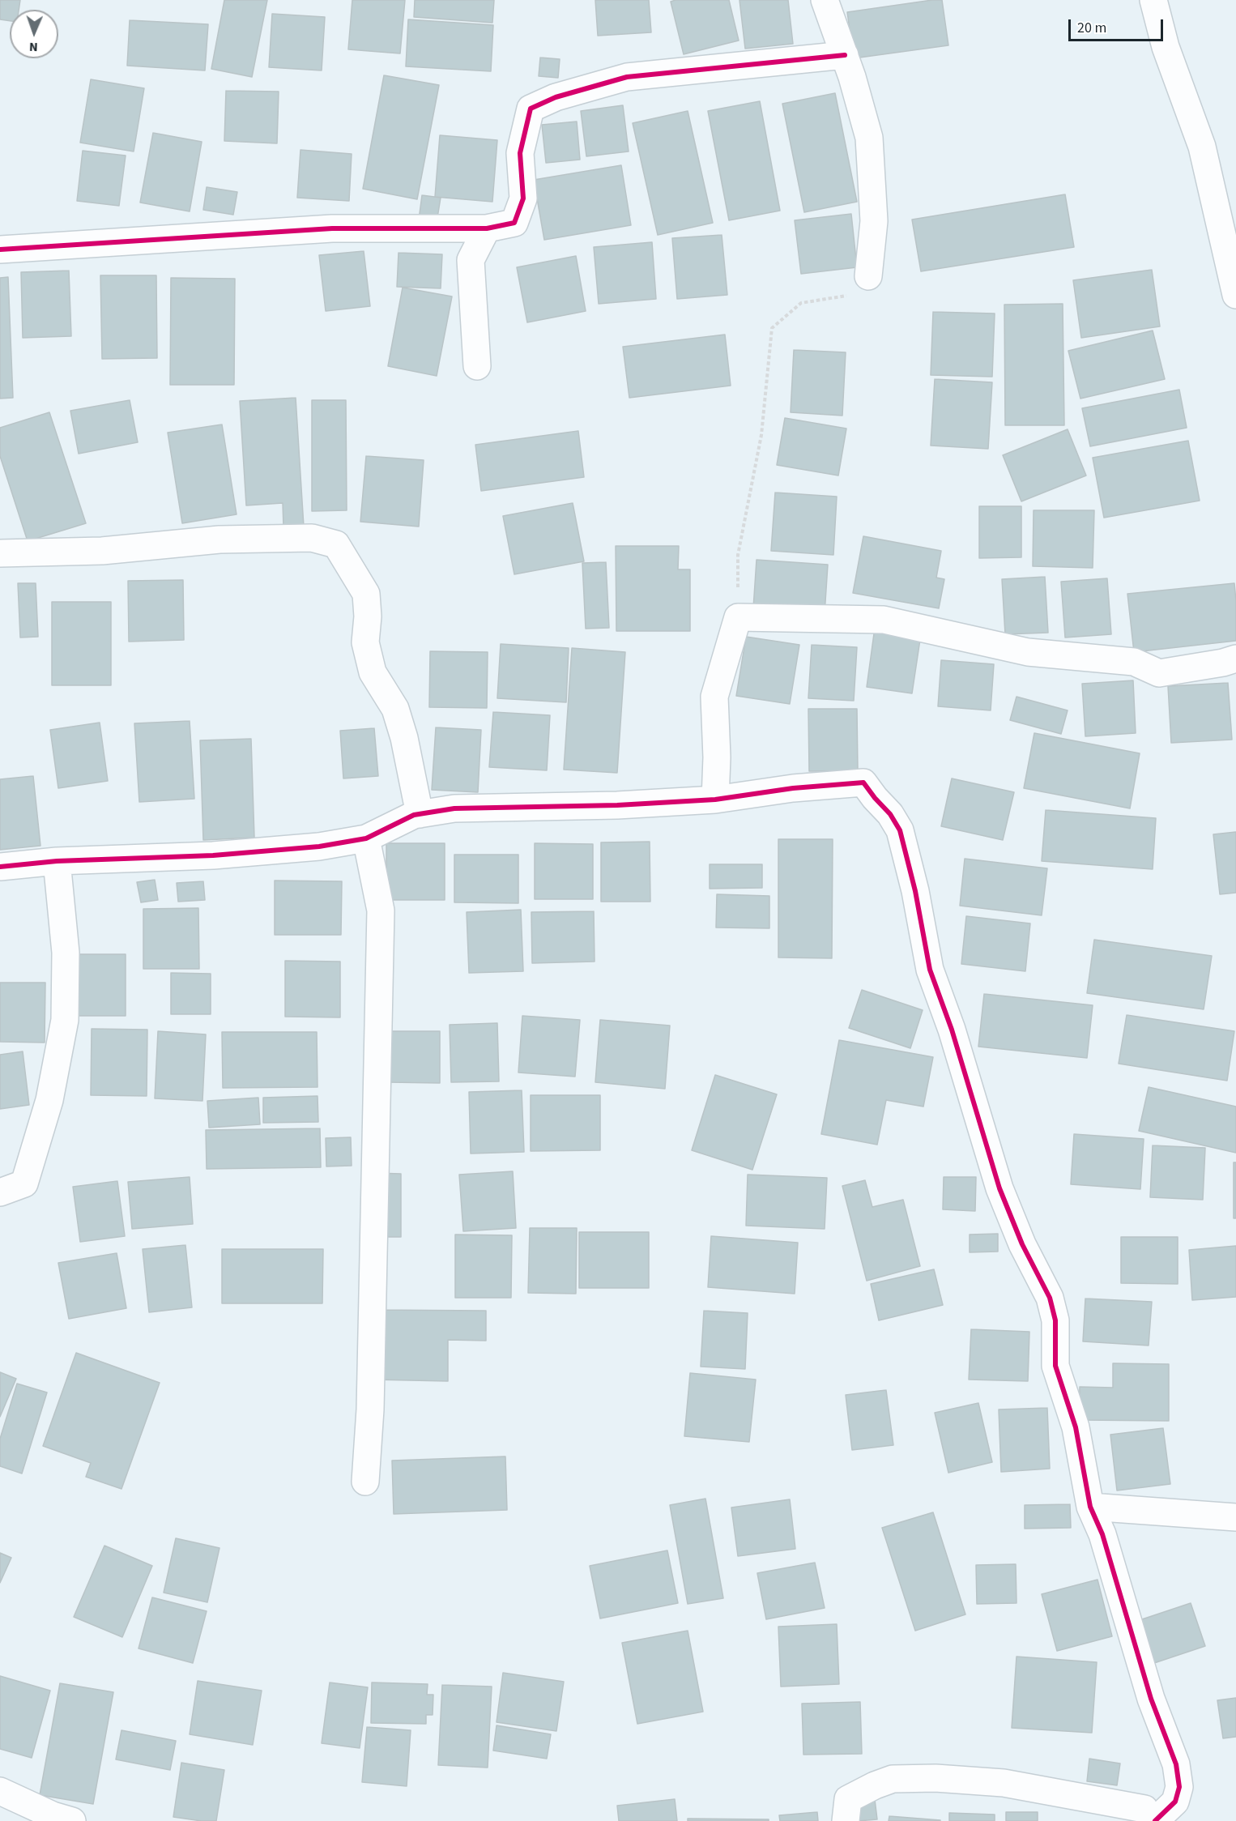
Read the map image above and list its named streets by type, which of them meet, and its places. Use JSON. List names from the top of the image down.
{
  "scale_bar": "20 m",
  "north": "bottom"
}
